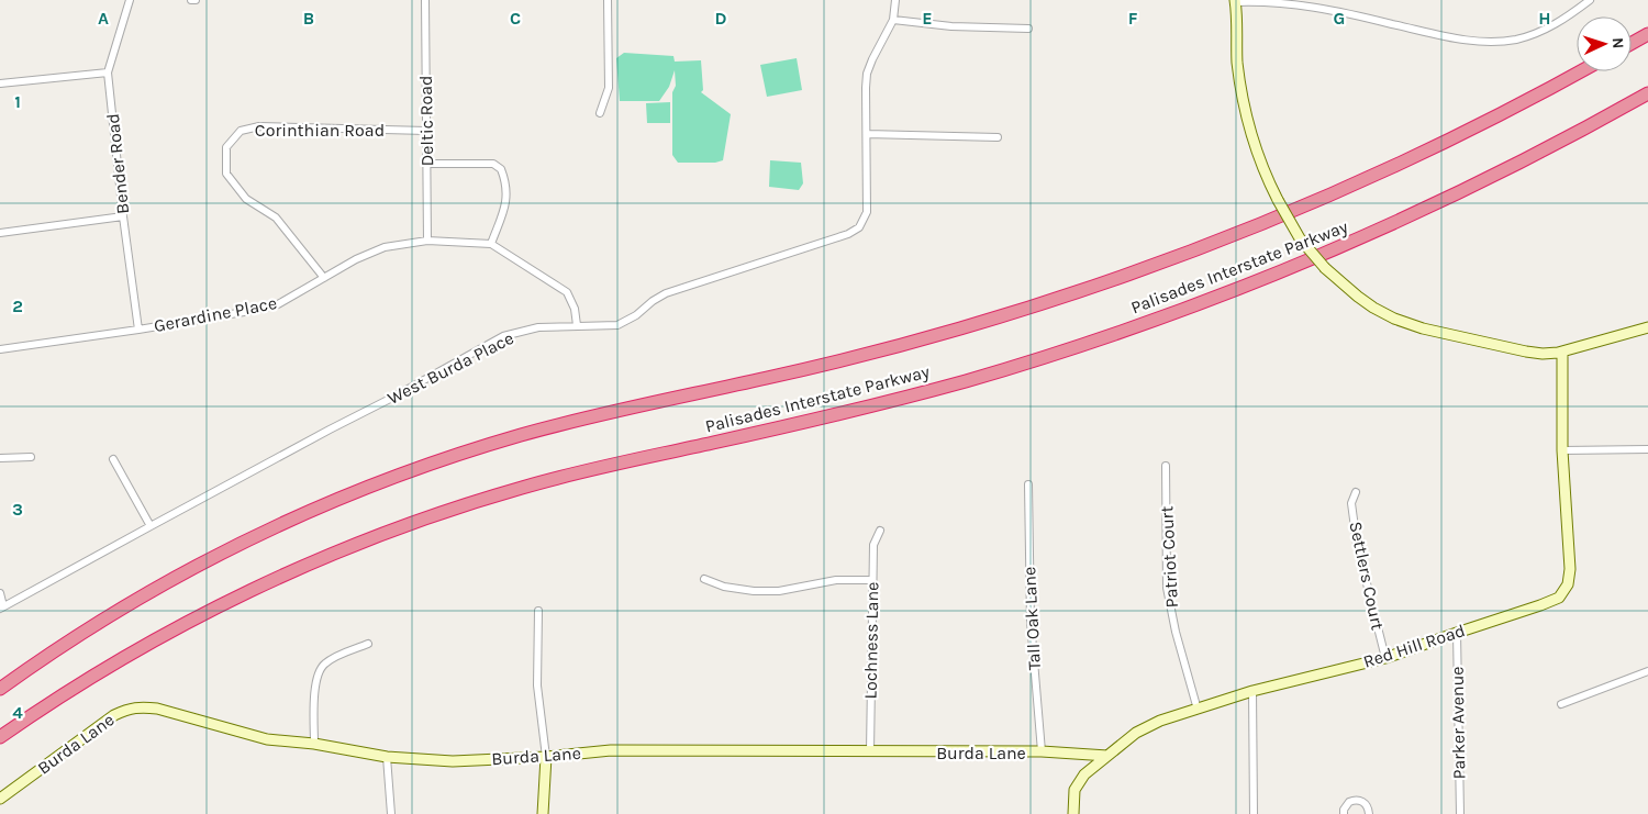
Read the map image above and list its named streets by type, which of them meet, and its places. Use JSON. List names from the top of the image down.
{
  "streets": {
    "highway": ["Palisades Interstate Parkway"],
    "street": [
      "Deltic Road",
      "Corinthian Road",
      "Bender Road",
      "Gerardine Place",
      "West Burda Place",
      "Patriot Court",
      "Settlers Court",
      "Tall Oak Lane",
      "Lochness Lane",
      "Red Hill Road",
      "Parker Avenue",
      "Burda Lane"
    ]
  },
  "crossings": [
    ["Deltic Road", "Corinthian Road"],
    ["Deltic Road", "Gerardine Place"],
    ["Corinthian Road", "Gerardine Place"],
    ["Bender Road", "Gerardine Place"],
    ["Gerardine Place", "West Burda Place"],
    ["Patriot Court", "Red Hill Road"],
    ["Settlers Court", "Red Hill Road"],
    ["Tall Oak Lane", "Burda Lane"],
    ["Lochness Lane", "Burda Lane"],
    ["Red Hill Road", "Parker Avenue"],
    ["Red Hill Road", "Burda Lane"]
  ],
  "north": "right",
  "grid": {
    "columns": [
      "A",
      "B",
      "C",
      "D",
      "E",
      "F",
      "G",
      "H"
    ],
    "rows": [
      "1",
      "2",
      "3",
      "4"
    ]
  }
}
